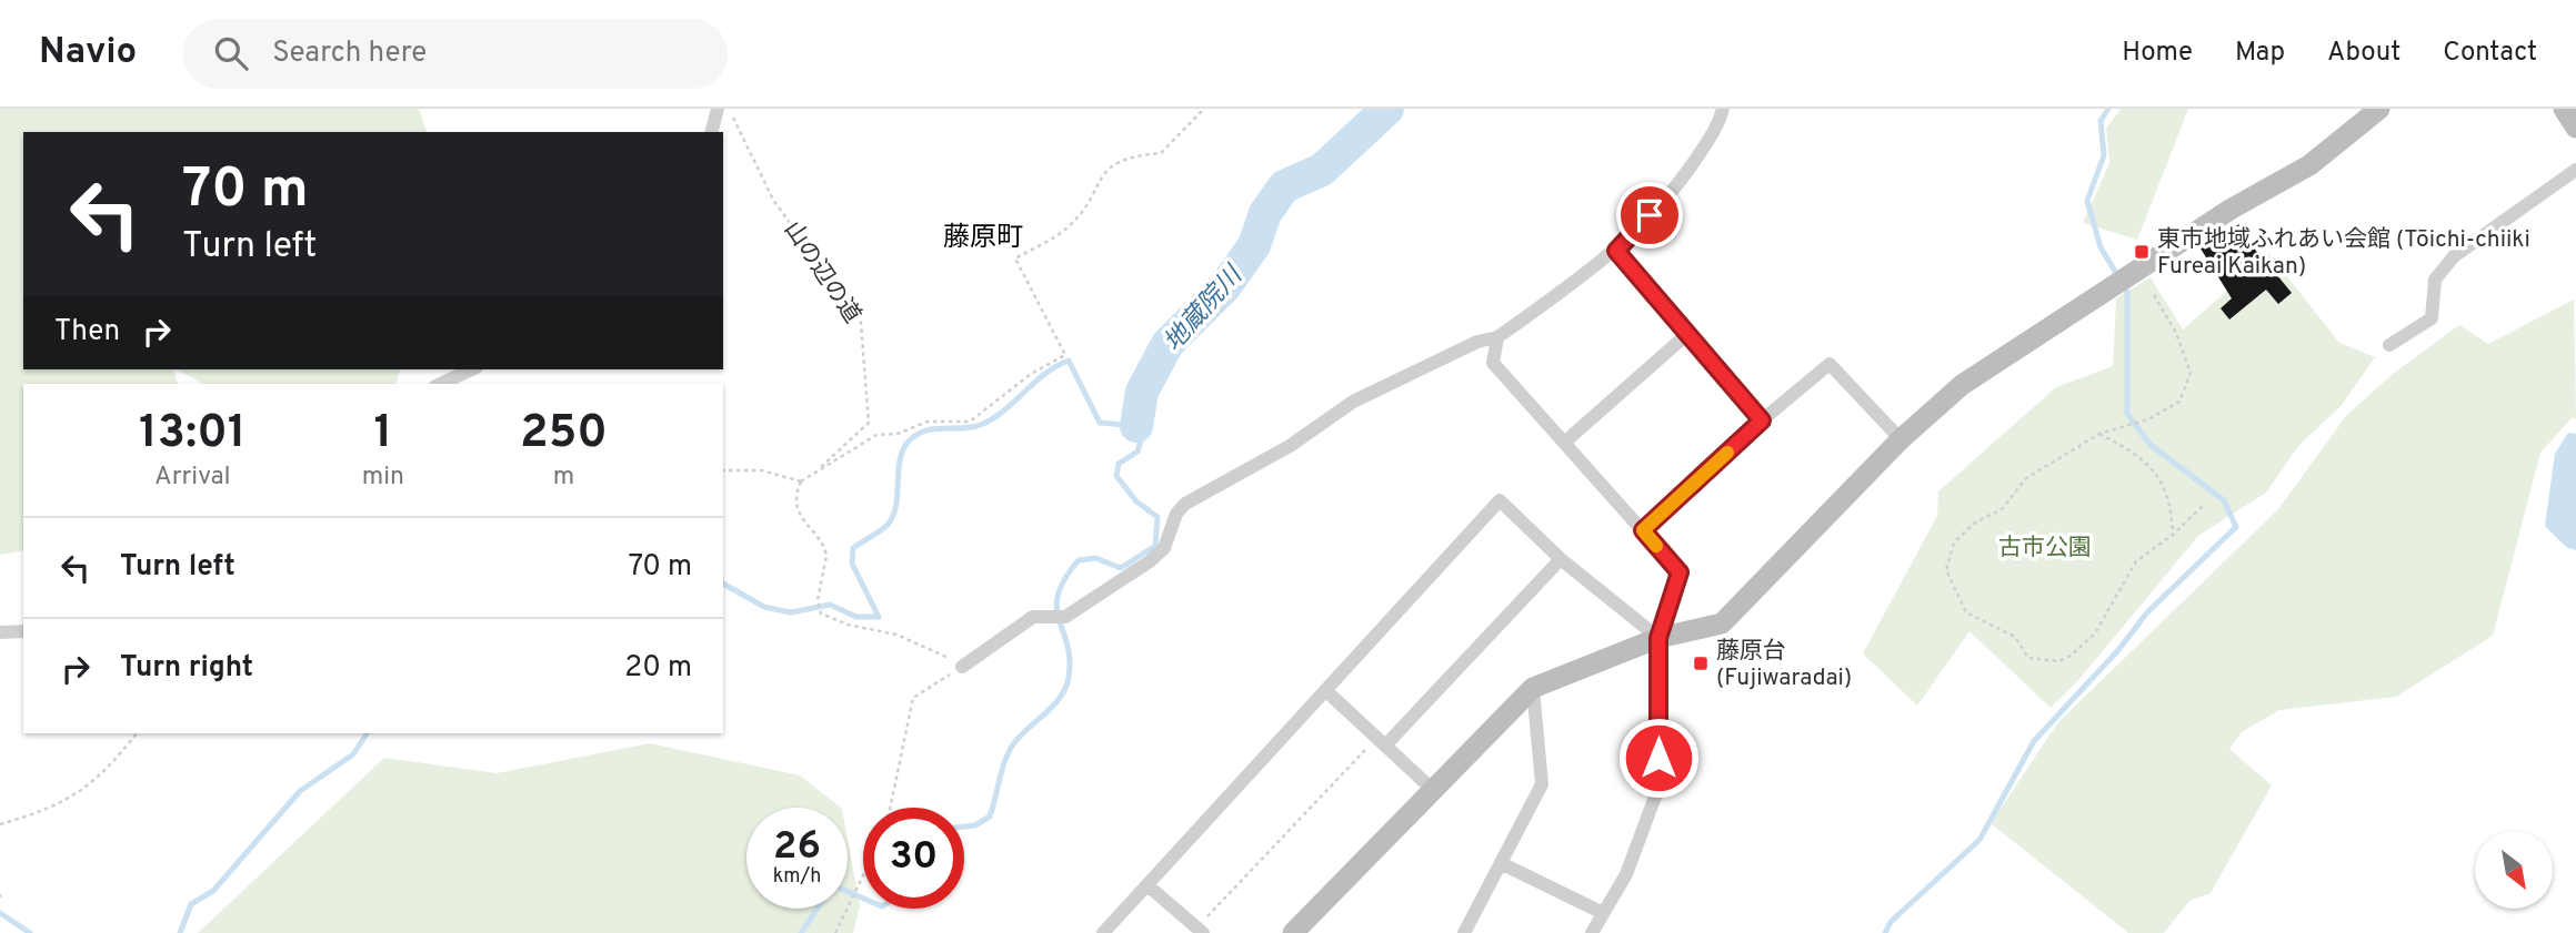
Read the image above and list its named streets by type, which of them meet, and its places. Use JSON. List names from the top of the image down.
{
  "streets": {
    "path": ["山の辺の道"]
  },
  "districts": ["藤原町"],
  "water": ["地蔵院川"],
  "parks": ["古市公園"],
  "places": {
    "transit": ["東市地域ふれあい会館 (Tōichi-chiiki Fureai Kaikan)", "藤原台 (Fujiwaradai)"]
  },
  "north": "bottom right",
  "page": {
    "header": "Navio",
    "search": "Search here",
    "nav": [
      "Home",
      "Map",
      "About",
      "Contact"
    ],
    "turn": ["70 m", "Turn left"],
    "then": "Then",
    "eta": [
      "13:01",
      "Arrival",
      "1",
      "min",
      "250",
      "m"
    ],
    "list": [
      {
        "name": "Turn left",
        "value": "70 m"
      },
      {
        "name": "Turn right",
        "value": "20 m"
      }
    ],
    "speed": "26 km/h",
    "limit": "30"
  }
}
